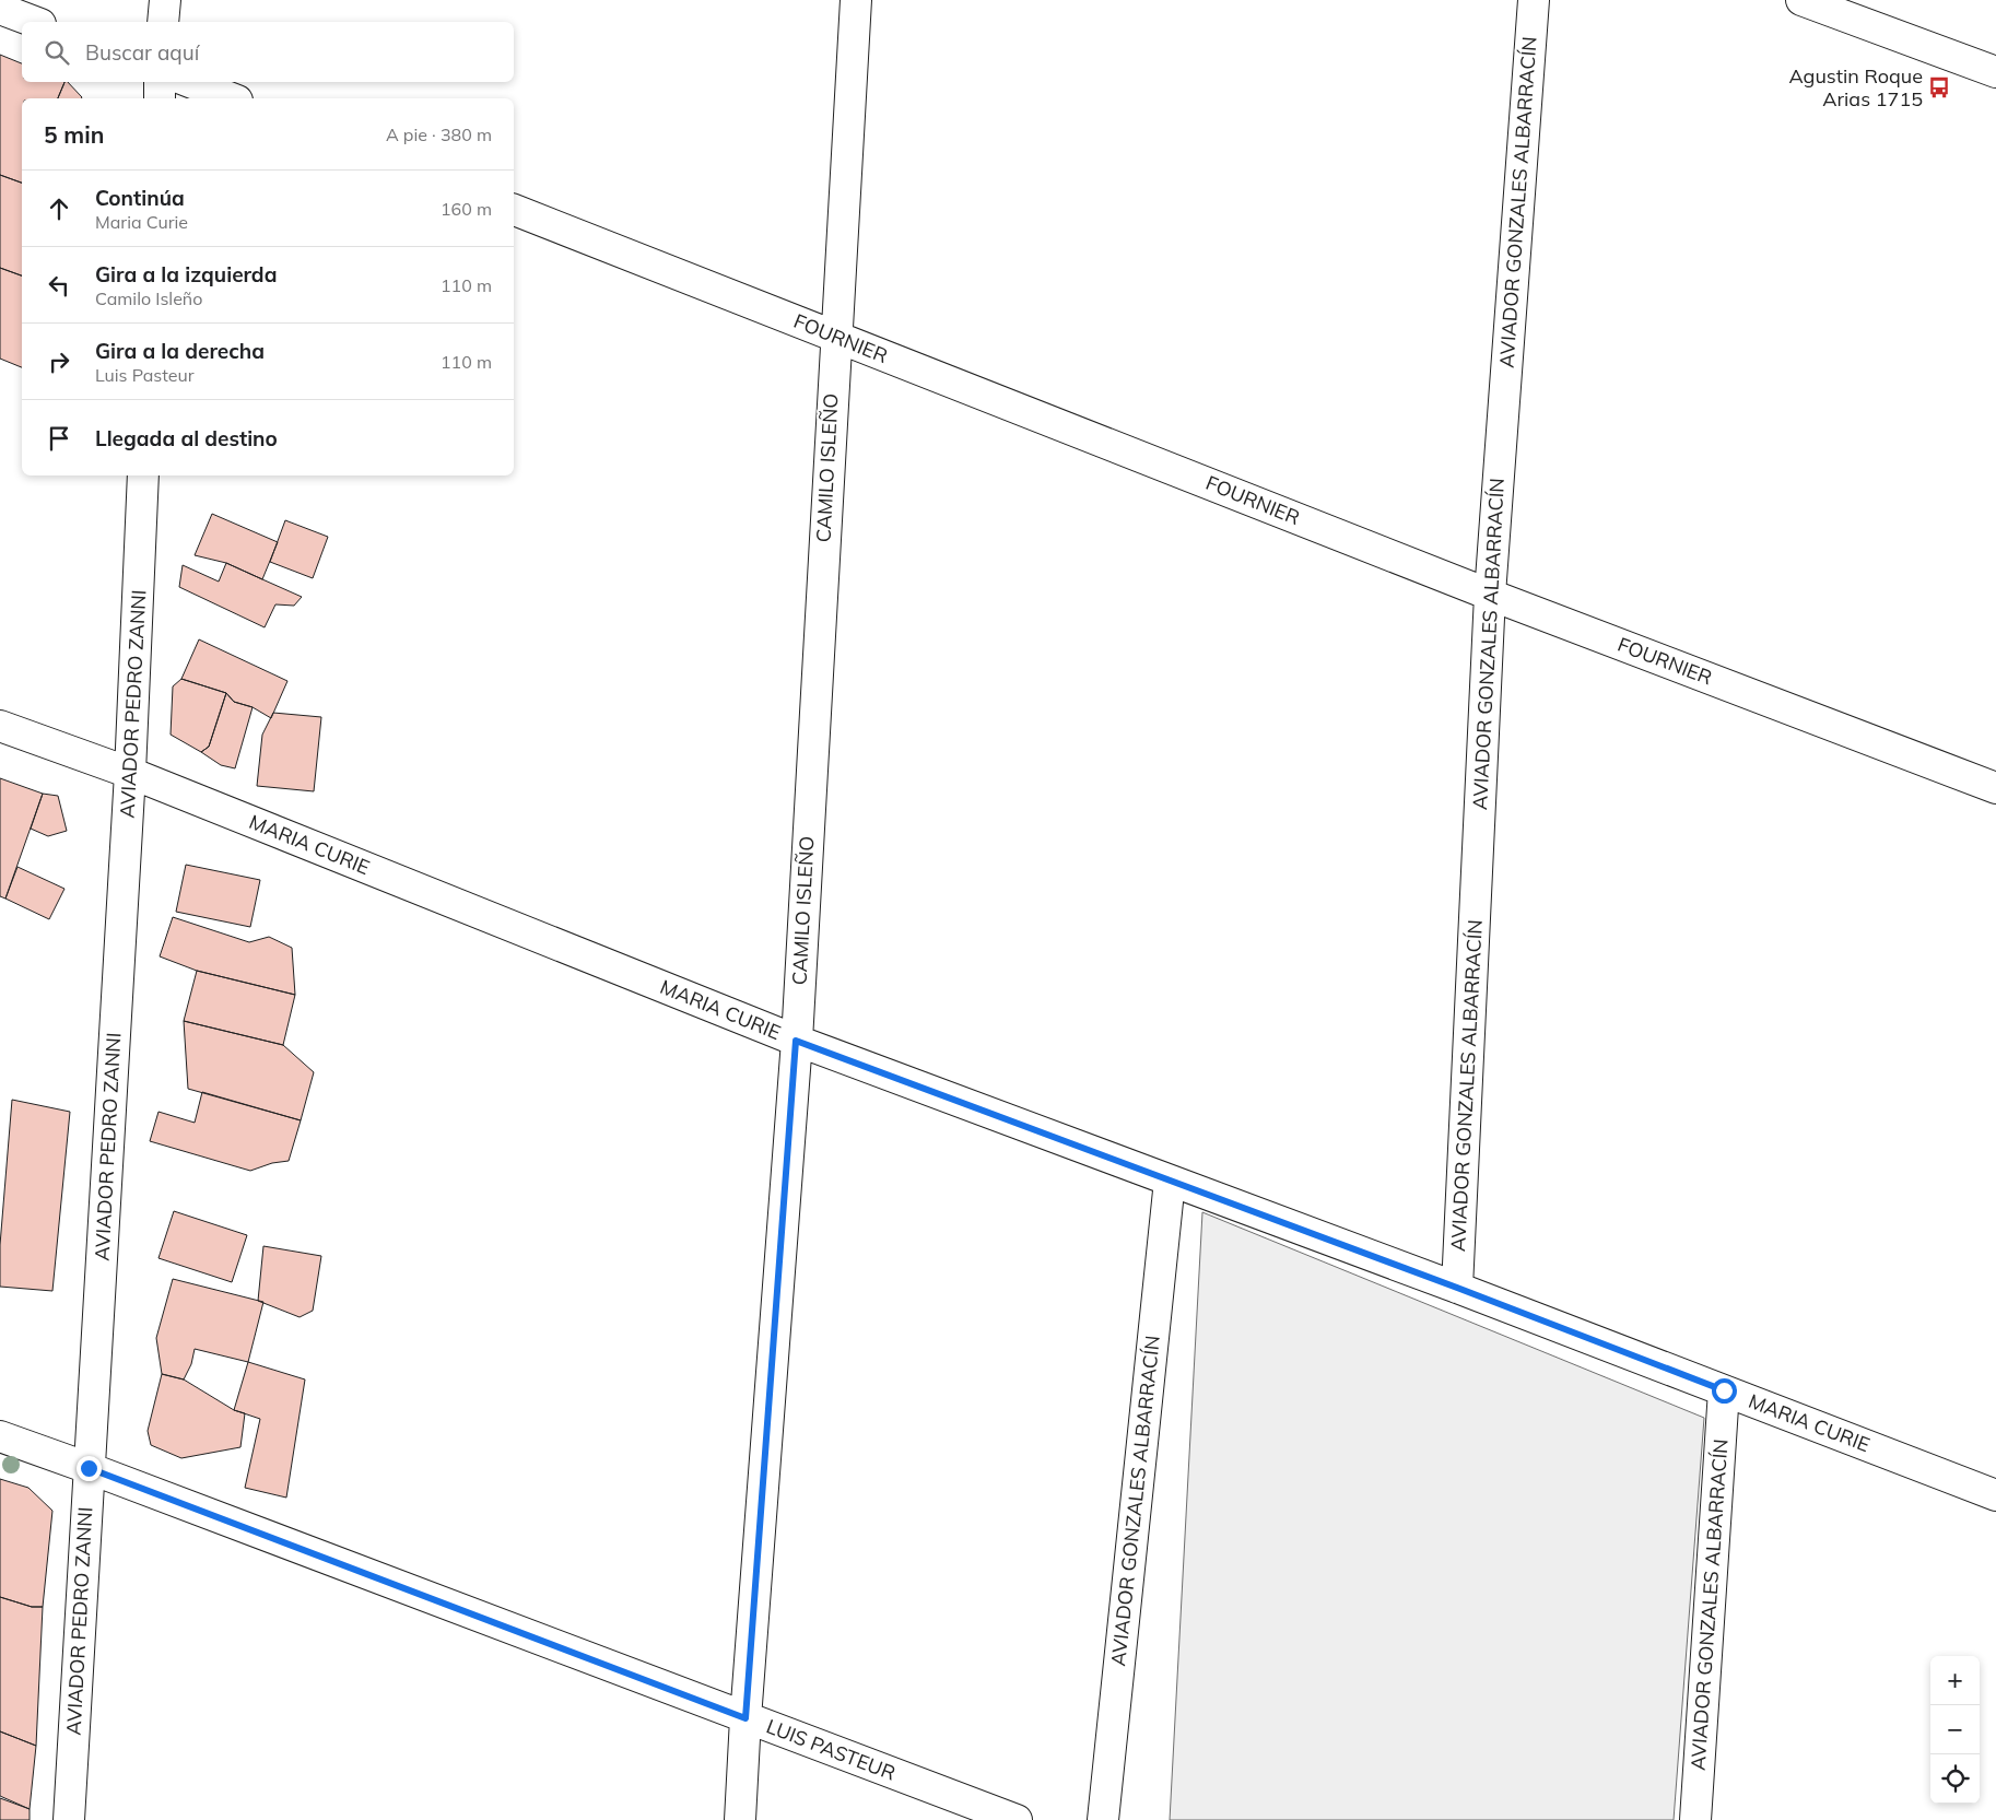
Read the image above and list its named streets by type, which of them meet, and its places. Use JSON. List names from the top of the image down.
{
  "streets": {
    "street": [
      "AVIADOR GONZALES ALBARRACÍN",
      "FOURNIER",
      "CAMILO ISLEÑO",
      "AVIADOR PEDRO ZANNI",
      "MARIA CURIE",
      "LUIS PASTEUR"
    ]
  },
  "crossings": [
    ["AVIADOR GONZALES ALBARRACÍN", "FOURNIER"],
    ["AVIADOR GONZALES ALBARRACÍN", "MARIA CURIE"],
    ["FOURNIER", "CAMILO ISLEÑO"],
    ["CAMILO ISLEÑO", "MARIA CURIE"],
    ["CAMILO ISLEÑO", "LUIS PASTEUR"],
    ["AVIADOR PEDRO ZANNI", "MARIA CURIE"],
    ["AVIADOR PEDRO ZANNI", "LUIS PASTEUR"]
  ],
  "places": {
    "bus stop": ["Agustin Roque Arias 1715"]
  },
  "page": {
    "search": "Buscar aquí",
    "heading": ["5 min", "A pie · 380 m"],
    "list": [
      ["Continúa", "Maria Curie", "160 m"],
      ["Gira a la izquierda", "Camilo Isleño", "110 m"],
      ["Gira a la derecha", "Luis Pasteur", "110 m"],
      "Llegada al destino"
    ],
    "map_buttons": ["+", "−"]
  }
}
